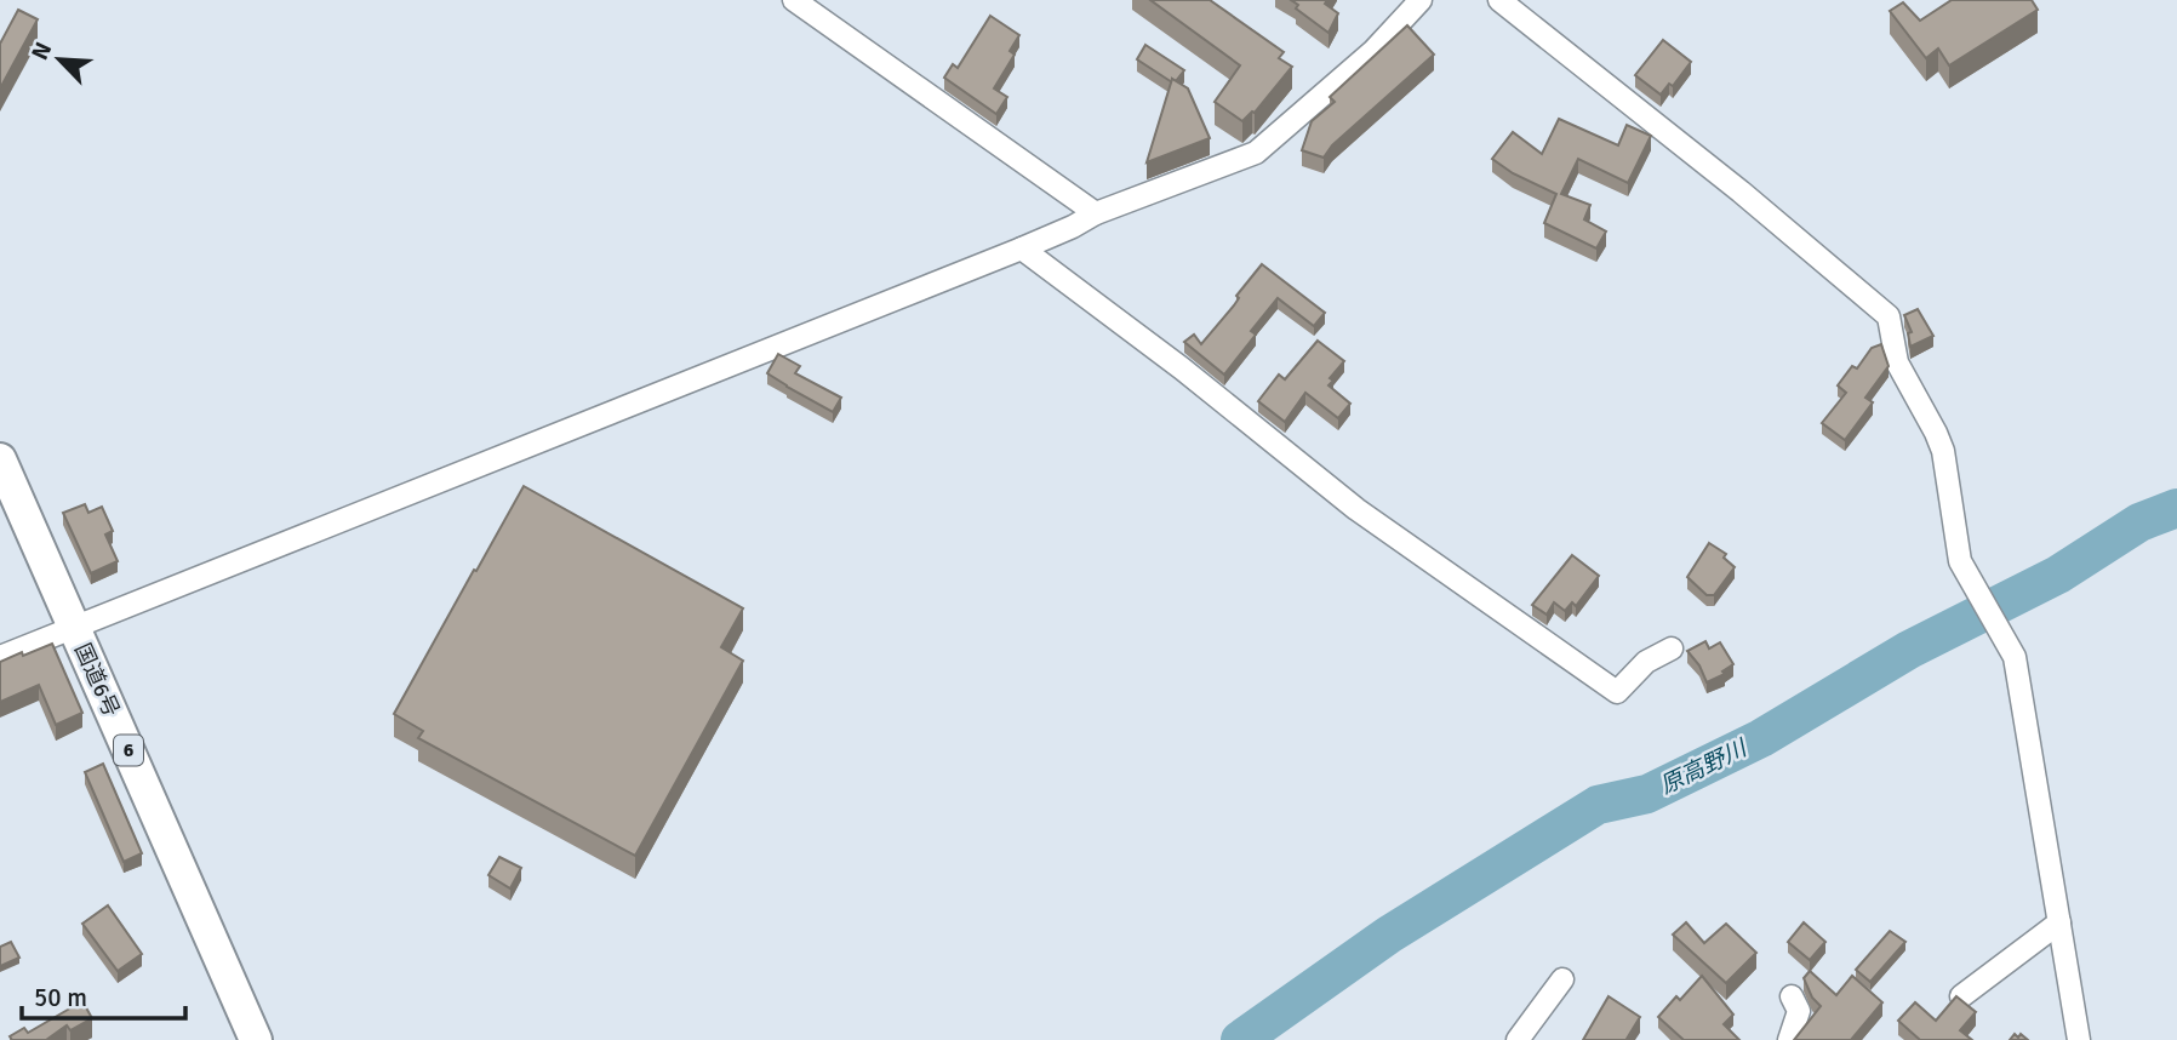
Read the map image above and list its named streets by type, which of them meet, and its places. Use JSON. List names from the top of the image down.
{
  "streets": {
    "highway": ["国道6号", "6"]
  },
  "water": ["原高野川"],
  "scale_bar": "50 m",
  "north": "top left"
}
